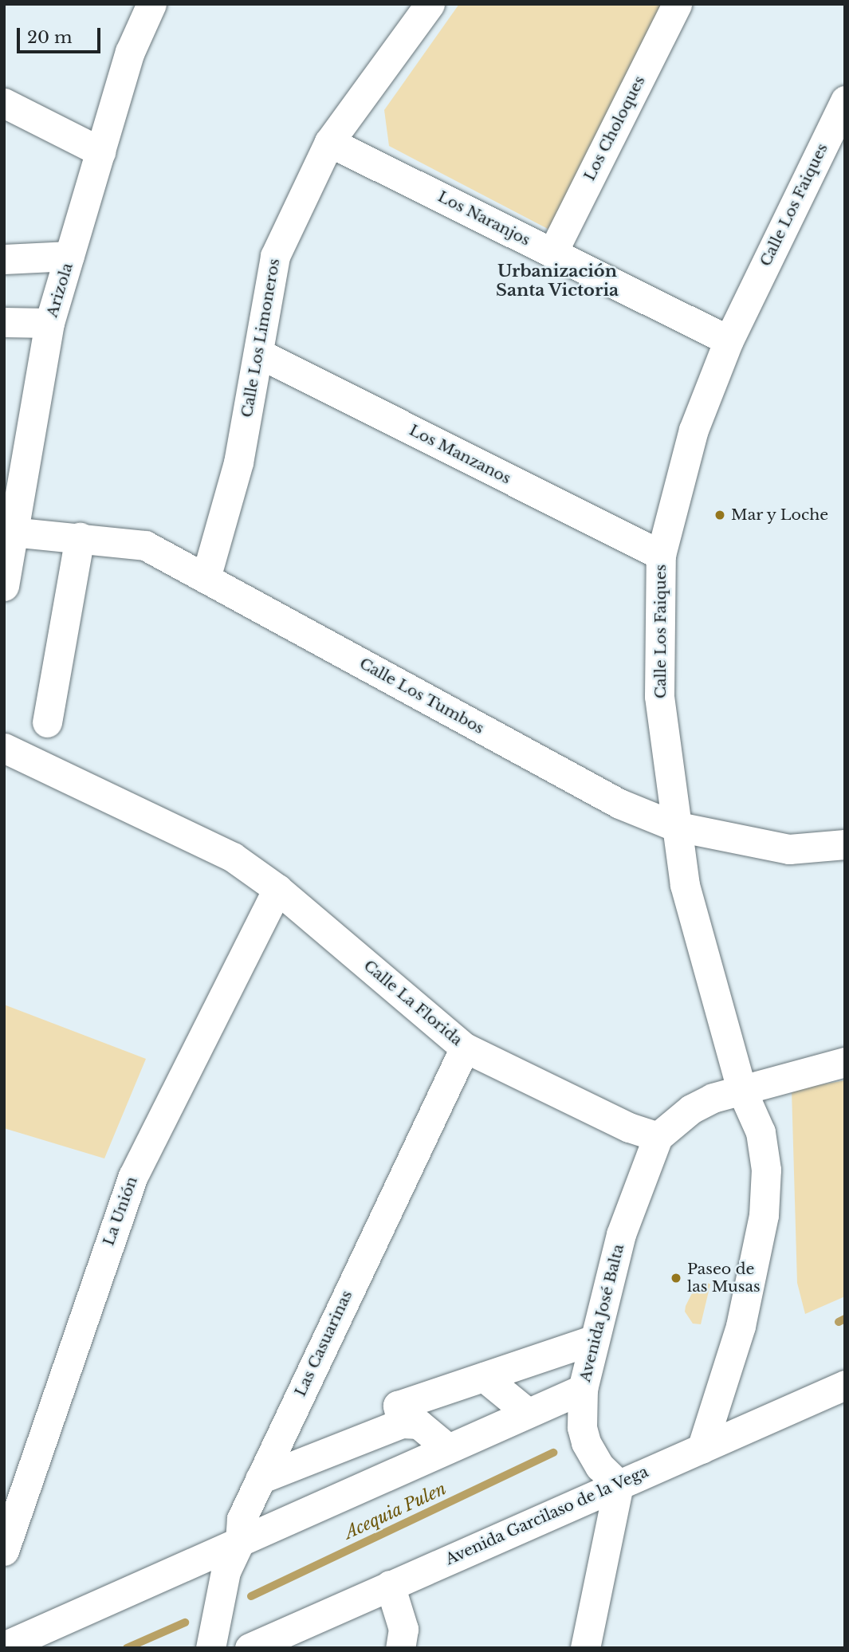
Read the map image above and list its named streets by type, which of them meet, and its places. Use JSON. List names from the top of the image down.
{
  "streets": {
    "street": [
      "Los Choloques",
      "Calle Los Faiques",
      "Los Naranjos",
      "Arizola",
      "Calle Los Limoneros",
      "Los Manzanos",
      "Calle Los Tumbos",
      "Calle La Florida",
      "La Unión",
      "Avenida José Balta",
      "Las Casuarinas",
      "Avenida Garcilaso de la Vega"
    ]
  },
  "crossings": [
    ["Los Choloques", "Los Naranjos"],
    ["Calle Los Faiques", "Los Naranjos"],
    ["Calle Los Faiques", "Los Manzanos"],
    ["Calle Los Faiques", "Calle Los Tumbos"],
    ["Los Naranjos", "Calle Los Limoneros"],
    ["Arizola", "Calle Los Tumbos"],
    ["Calle Los Limoneros", "Los Manzanos"],
    ["Calle Los Limoneros", "Calle Los Tumbos"],
    ["Calle La Florida", "La Unión"],
    ["Calle La Florida", "Avenida José Balta"],
    ["Calle La Florida", "Las Casuarinas"],
    ["Avenida José Balta", "Avenida Garcilaso de la Vega"]
  ],
  "districts": ["Urbanización Santa Victoria"],
  "water": ["Acequia Pulen"],
  "places": ["Mar y Loche", "Paseo de las Musas"],
  "scale_bar": "20 m"
}
